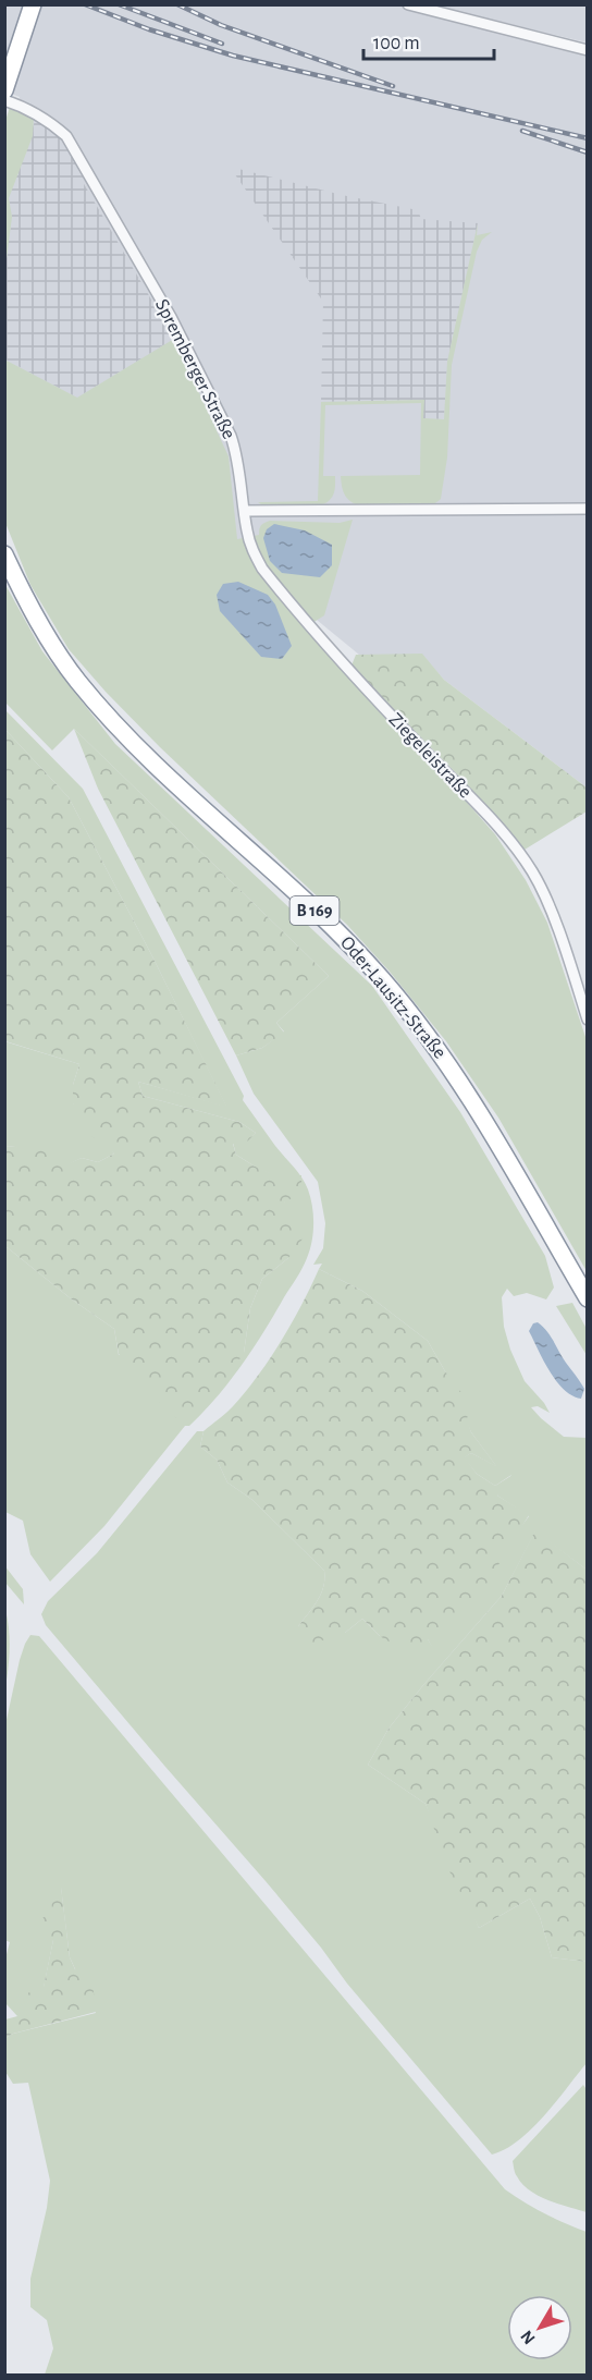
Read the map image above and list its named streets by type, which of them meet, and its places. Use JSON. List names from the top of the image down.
{
  "streets": {
    "highway": ["B 169", "Oder-Lausitz-Straße"],
    "street": ["Spremberger Straße", "Ziegeleistraße"]
  },
  "crossings": [
    ["Spremberger Straße", "Ziegeleistraße"]
  ],
  "scale_bar": "100 m",
  "north": "bottom left"
}
